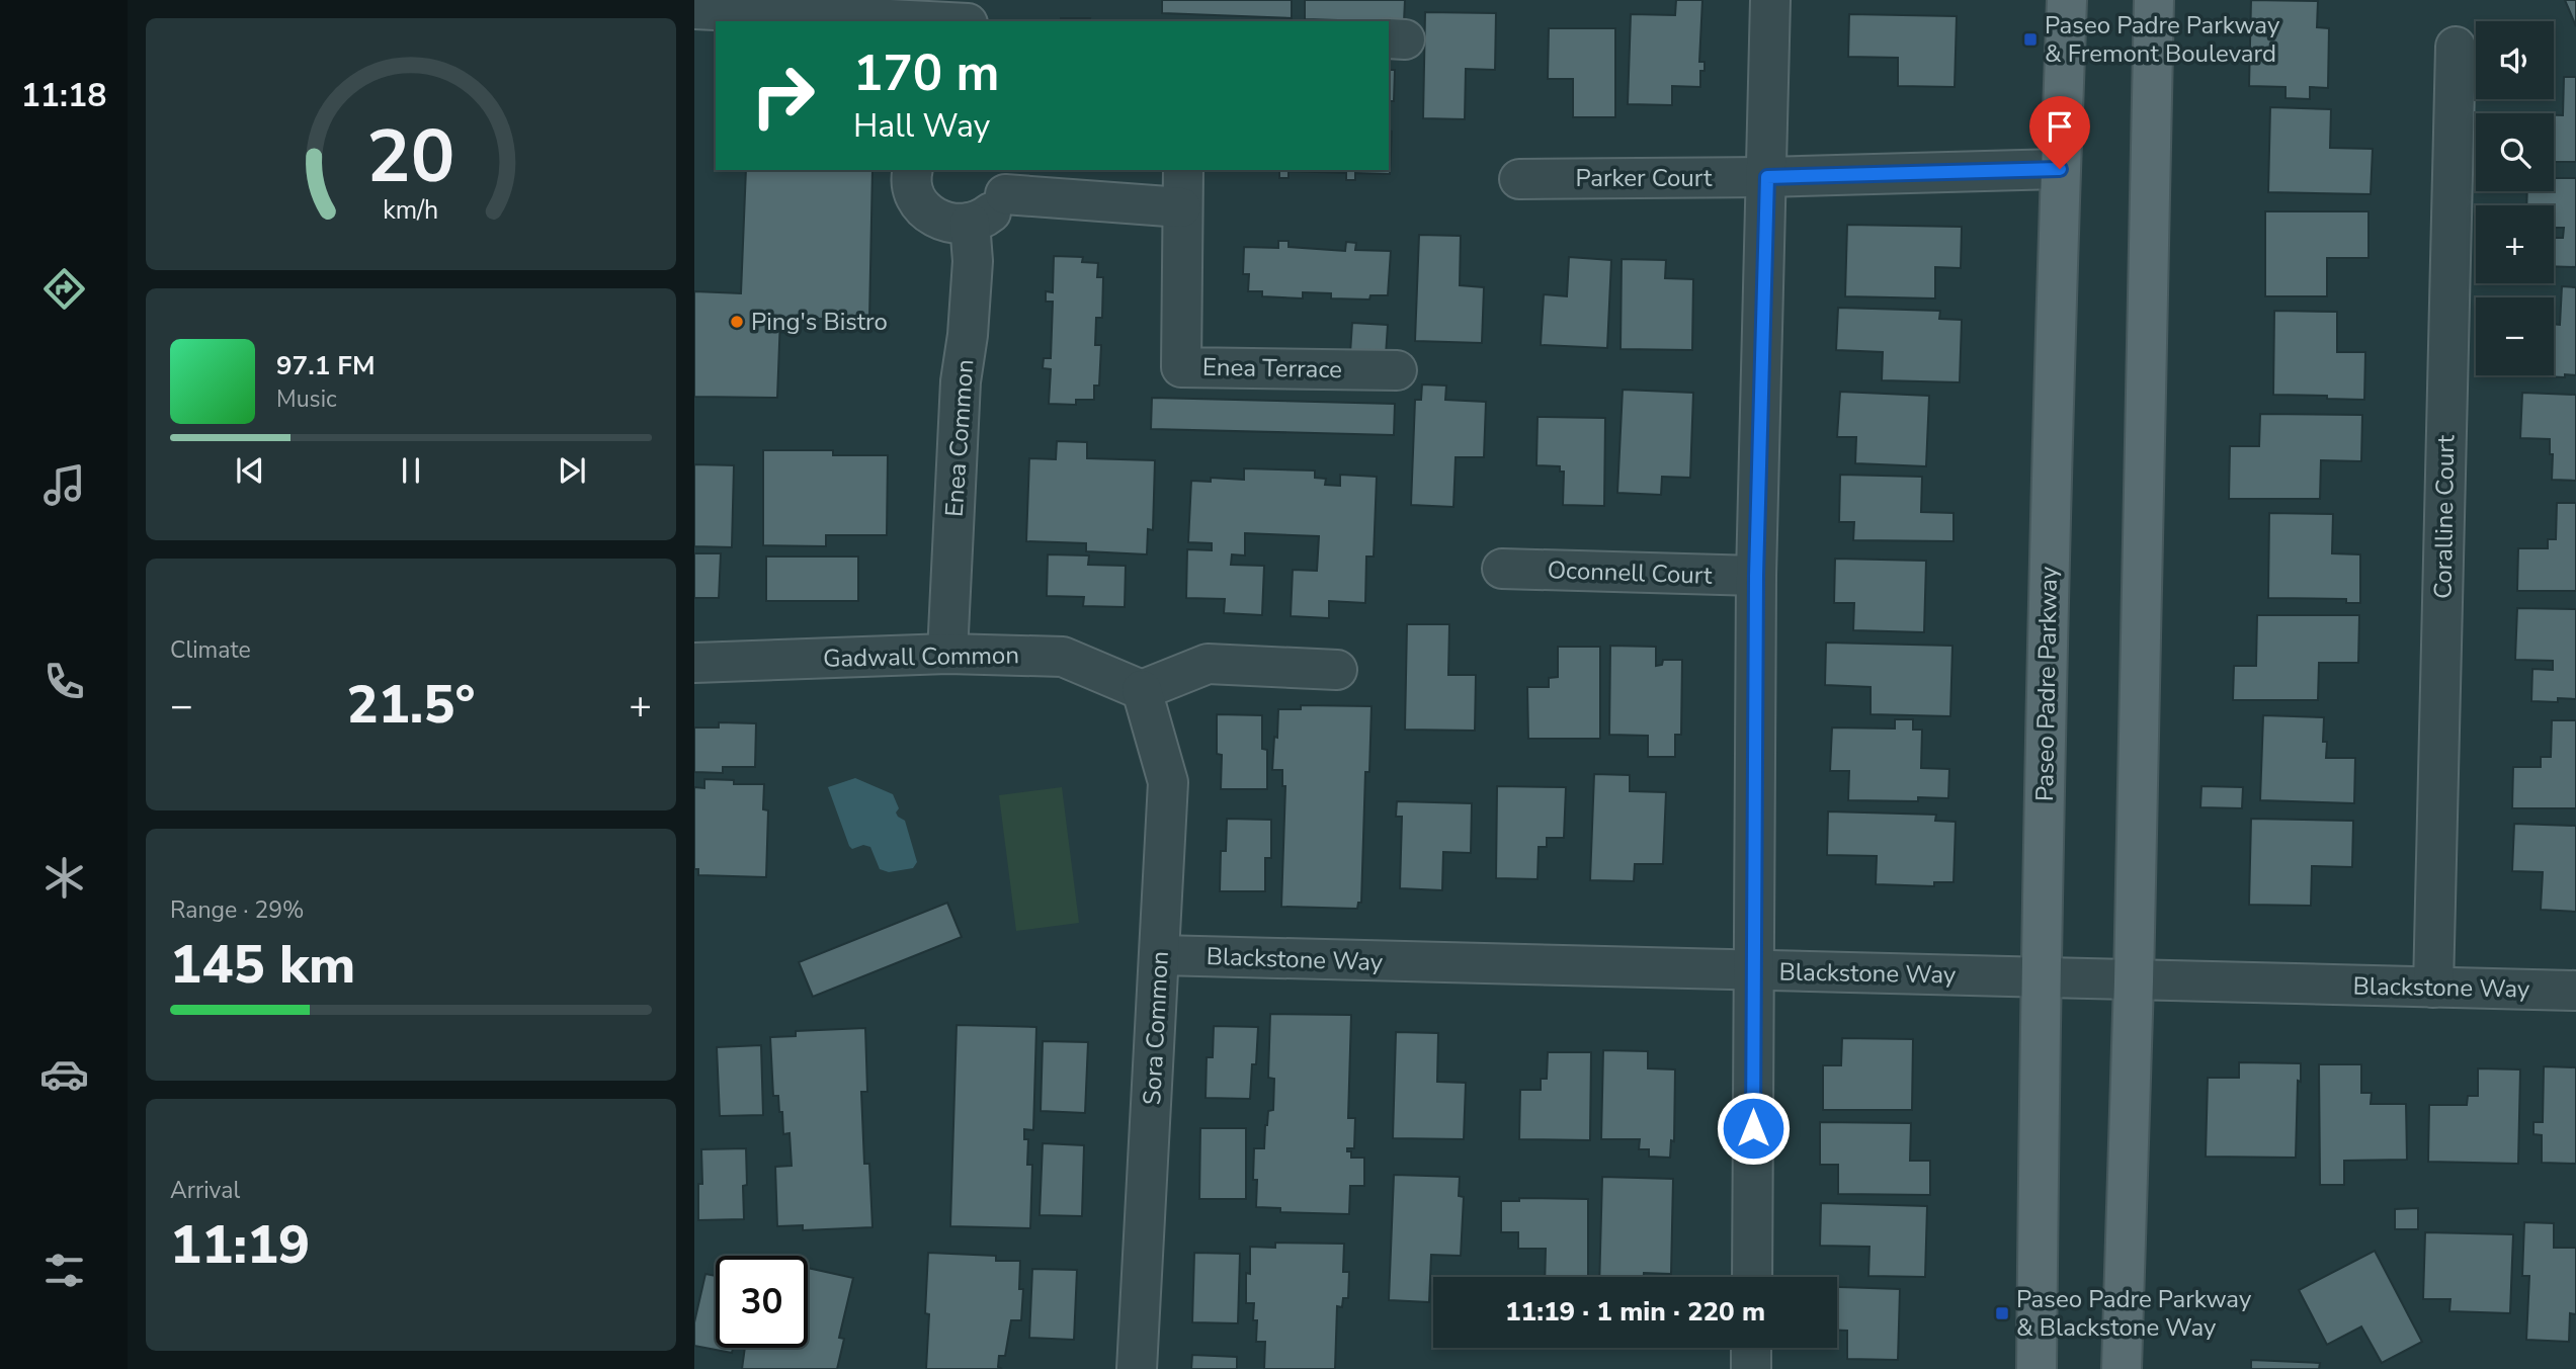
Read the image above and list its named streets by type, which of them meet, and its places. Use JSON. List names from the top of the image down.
{
  "streets": {
    "main road": ["Paseo Padre Parkway"],
    "street": [
      "Parker Court",
      "Enea Terrace",
      "Enea Common",
      "Coralline Court",
      "Oconnell Court",
      "Gadwall Common",
      "Blackstone Way",
      "Sora Common"
    ]
  },
  "crossings": [
    ["Parker Court", "Paseo Padre Parkway"],
    ["Enea Common", "Gadwall Common"],
    ["Coralline Court", "Blackstone Way"],
    ["Gadwall Common", "Sora Common"],
    ["Paseo Padre Parkway", "Blackstone Way"],
    ["Blackstone Way", "Sora Common"]
  ],
  "places": {
    "transit": ["Paseo Padre Parkway & Fremont Boulevard", "Paseo Padre Parkway & Blackstone Way"],
    "other": ["Ping's Bistro"]
  },
  "page": {
    "tabs": "11:18",
    "map_buttons": ["+", "−"],
    "turn": ["170 m", "Hall Way"],
    "song": ["97.1 FM", "Music"],
    "tile": [
      "Climate",
      ["Range · 29%", "145 km"],
      ["Arrival", "11:19"]
    ],
    "heat": ["−", "21.5°", "+"],
    "limit": "30",
    "trip": "11:19 · 1 min · 220 m",
    "gauge": ["20", "km/h"]
  }
}
